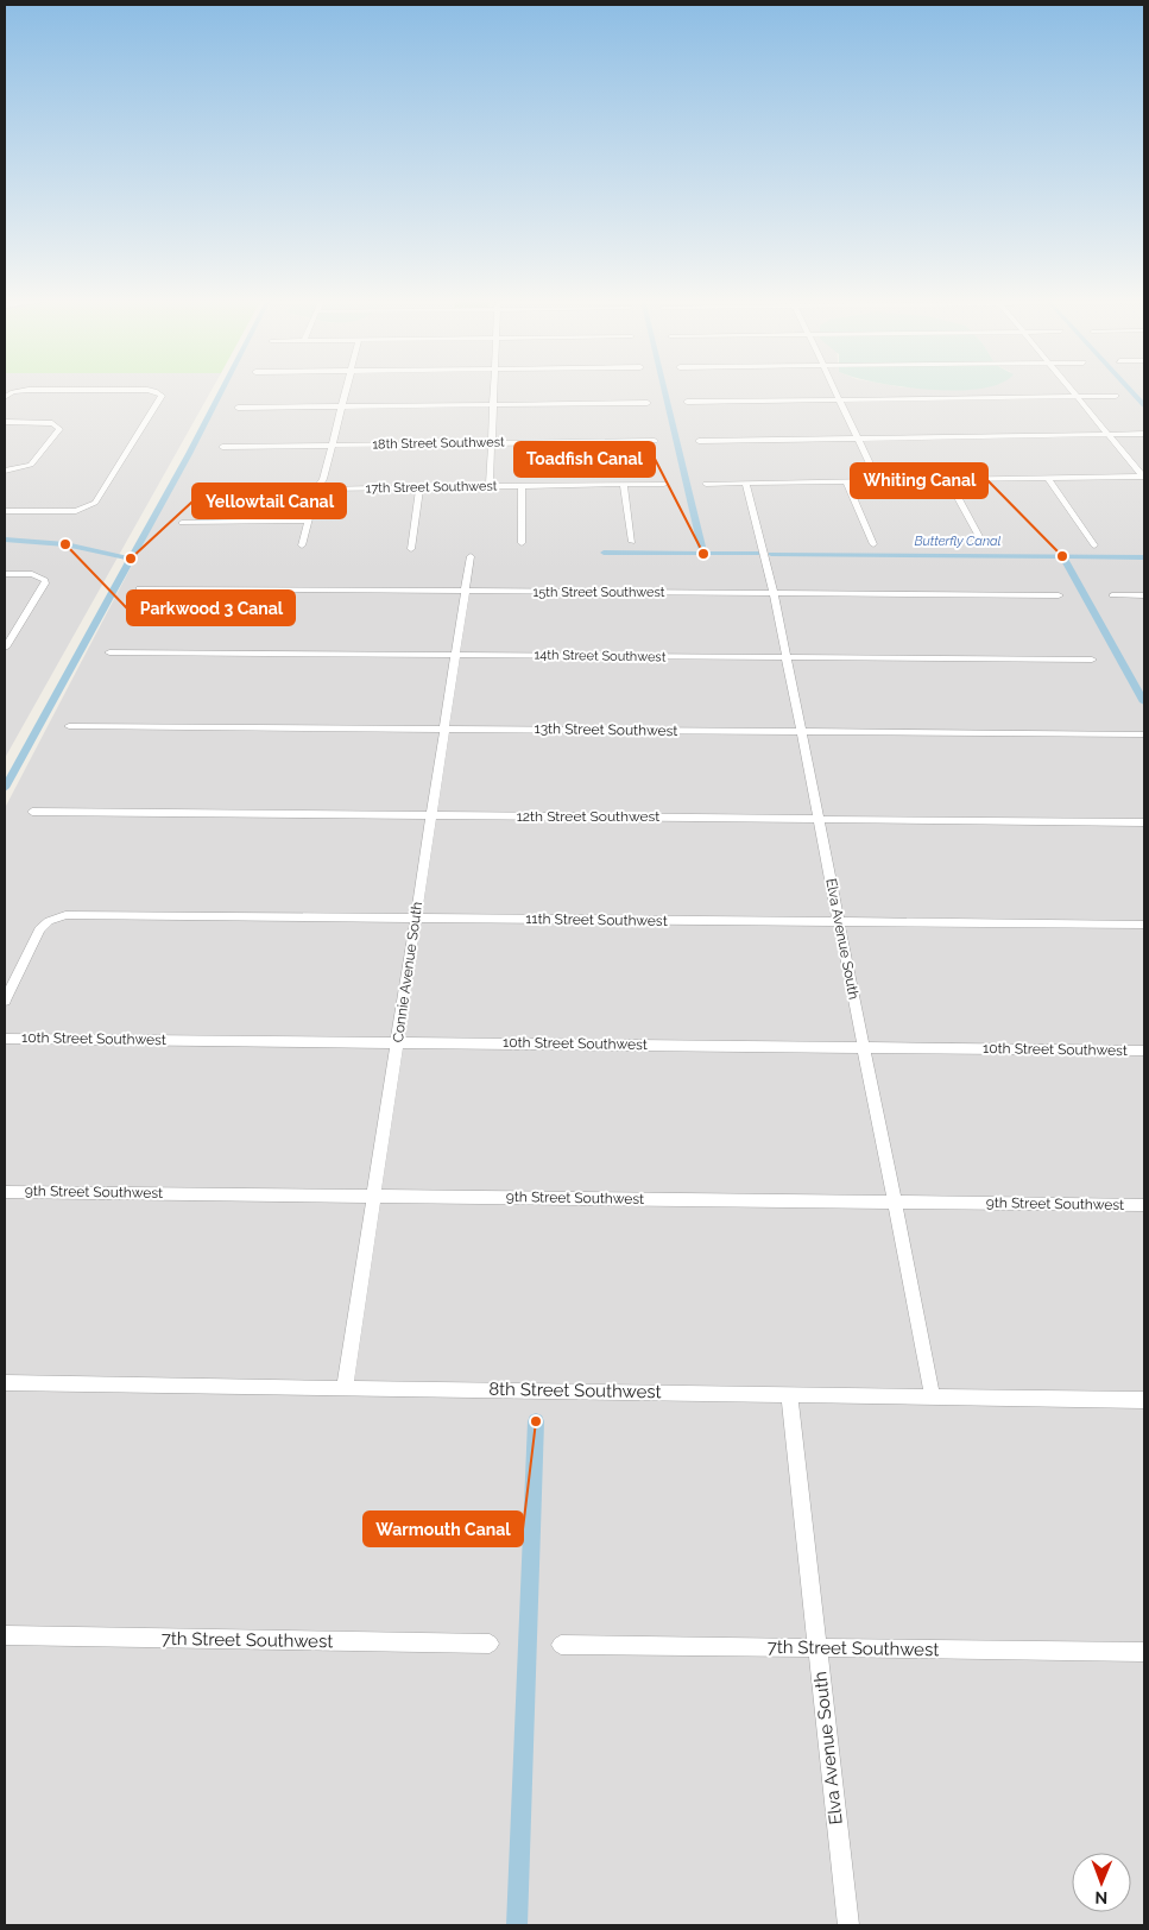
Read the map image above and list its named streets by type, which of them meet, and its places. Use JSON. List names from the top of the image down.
{
  "streets": {
    "street": [
      "18th Street Southwest",
      "17th Street Southwest",
      "15th Street Southwest",
      "14th Street Southwest",
      "13th Street Southwest",
      "12th Street Southwest",
      "11th Street Southwest",
      "Elva Avenue South",
      "Connie Avenue South",
      "10th Street Southwest",
      "9th Street Southwest",
      "8th Street Southwest",
      "7th Street Southwest"
    ]
  },
  "crossings": [
    ["15th Street Southwest", "Elva Avenue South"],
    ["15th Street Southwest", "Connie Avenue South"],
    ["14th Street Southwest", "Elva Avenue South"],
    ["14th Street Southwest", "Connie Avenue South"],
    ["13th Street Southwest", "Elva Avenue South"],
    ["13th Street Southwest", "Connie Avenue South"],
    ["12th Street Southwest", "Elva Avenue South"],
    ["12th Street Southwest", "Connie Avenue South"],
    ["11th Street Southwest", "Elva Avenue South"],
    ["11th Street Southwest", "Connie Avenue South"],
    ["Elva Avenue South", "10th Street Southwest"],
    ["Elva Avenue South", "9th Street Southwest"],
    ["Elva Avenue South", "8th Street Southwest"],
    ["Elva Avenue South", "7th Street Southwest"],
    ["Connie Avenue South", "10th Street Southwest"],
    ["Connie Avenue South", "9th Street Southwest"],
    ["Connie Avenue South", "8th Street Southwest"]
  ],
  "water": ["Butterfly Canal"],
  "places": [
    "Parkwood 3 Canal",
    "Toadfish Canal",
    "Whiting Canal",
    "Yellowtail Canal",
    "Warmouth Canal"
  ],
  "north": "bottom"
}
